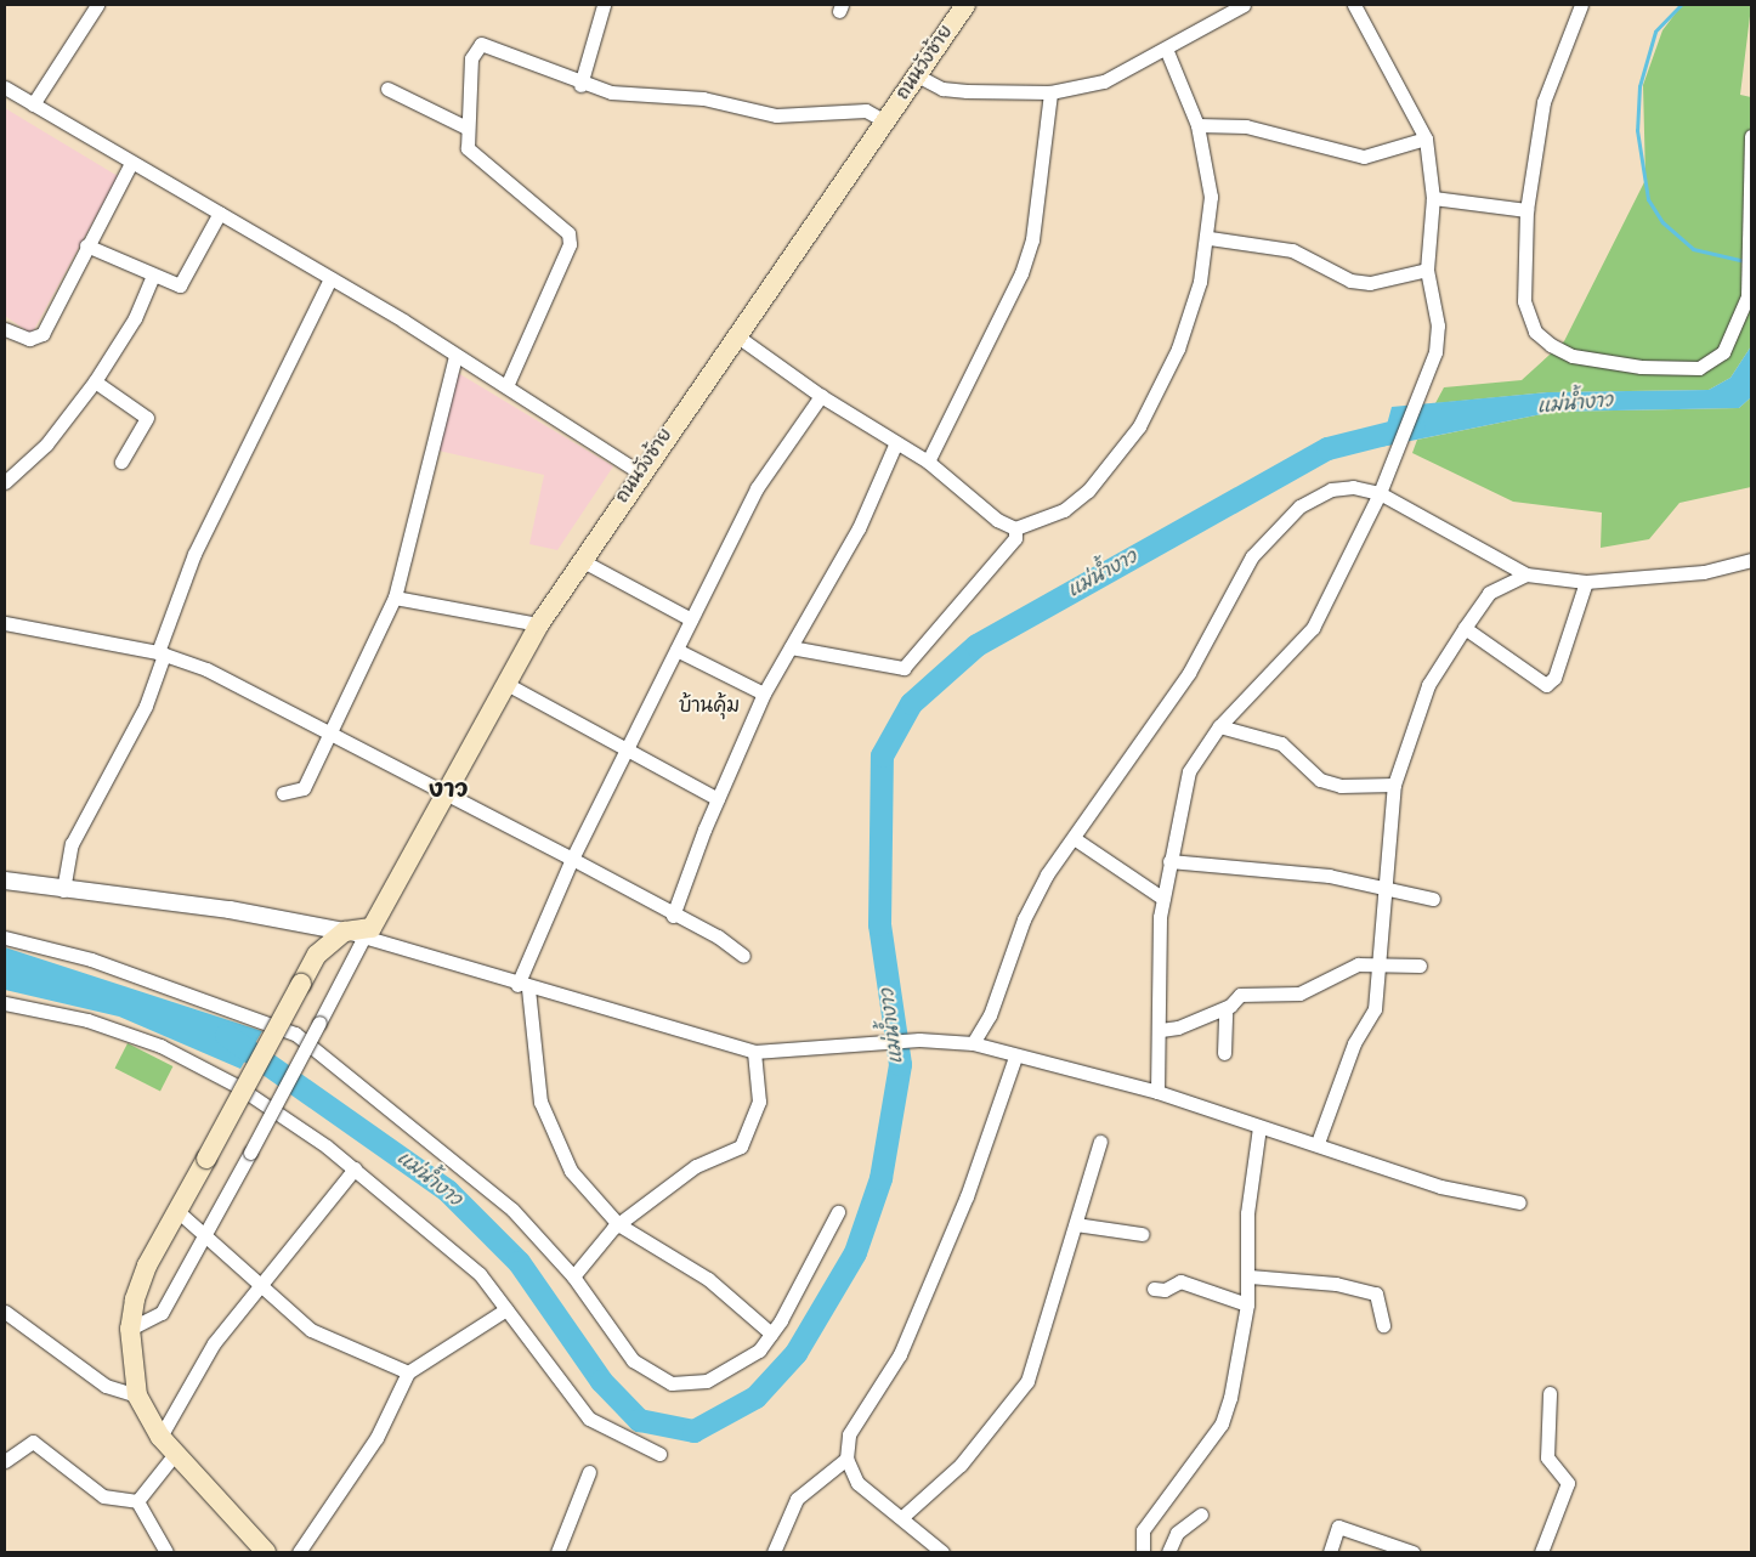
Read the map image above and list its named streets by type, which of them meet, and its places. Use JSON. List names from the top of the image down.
{
  "streets": {
    "main road": ["ถนนวังซ้าย"]
  },
  "districts": ["บ้านคุ้ม", "งาว"],
  "water": ["แม่น้ำงาว"]
}
